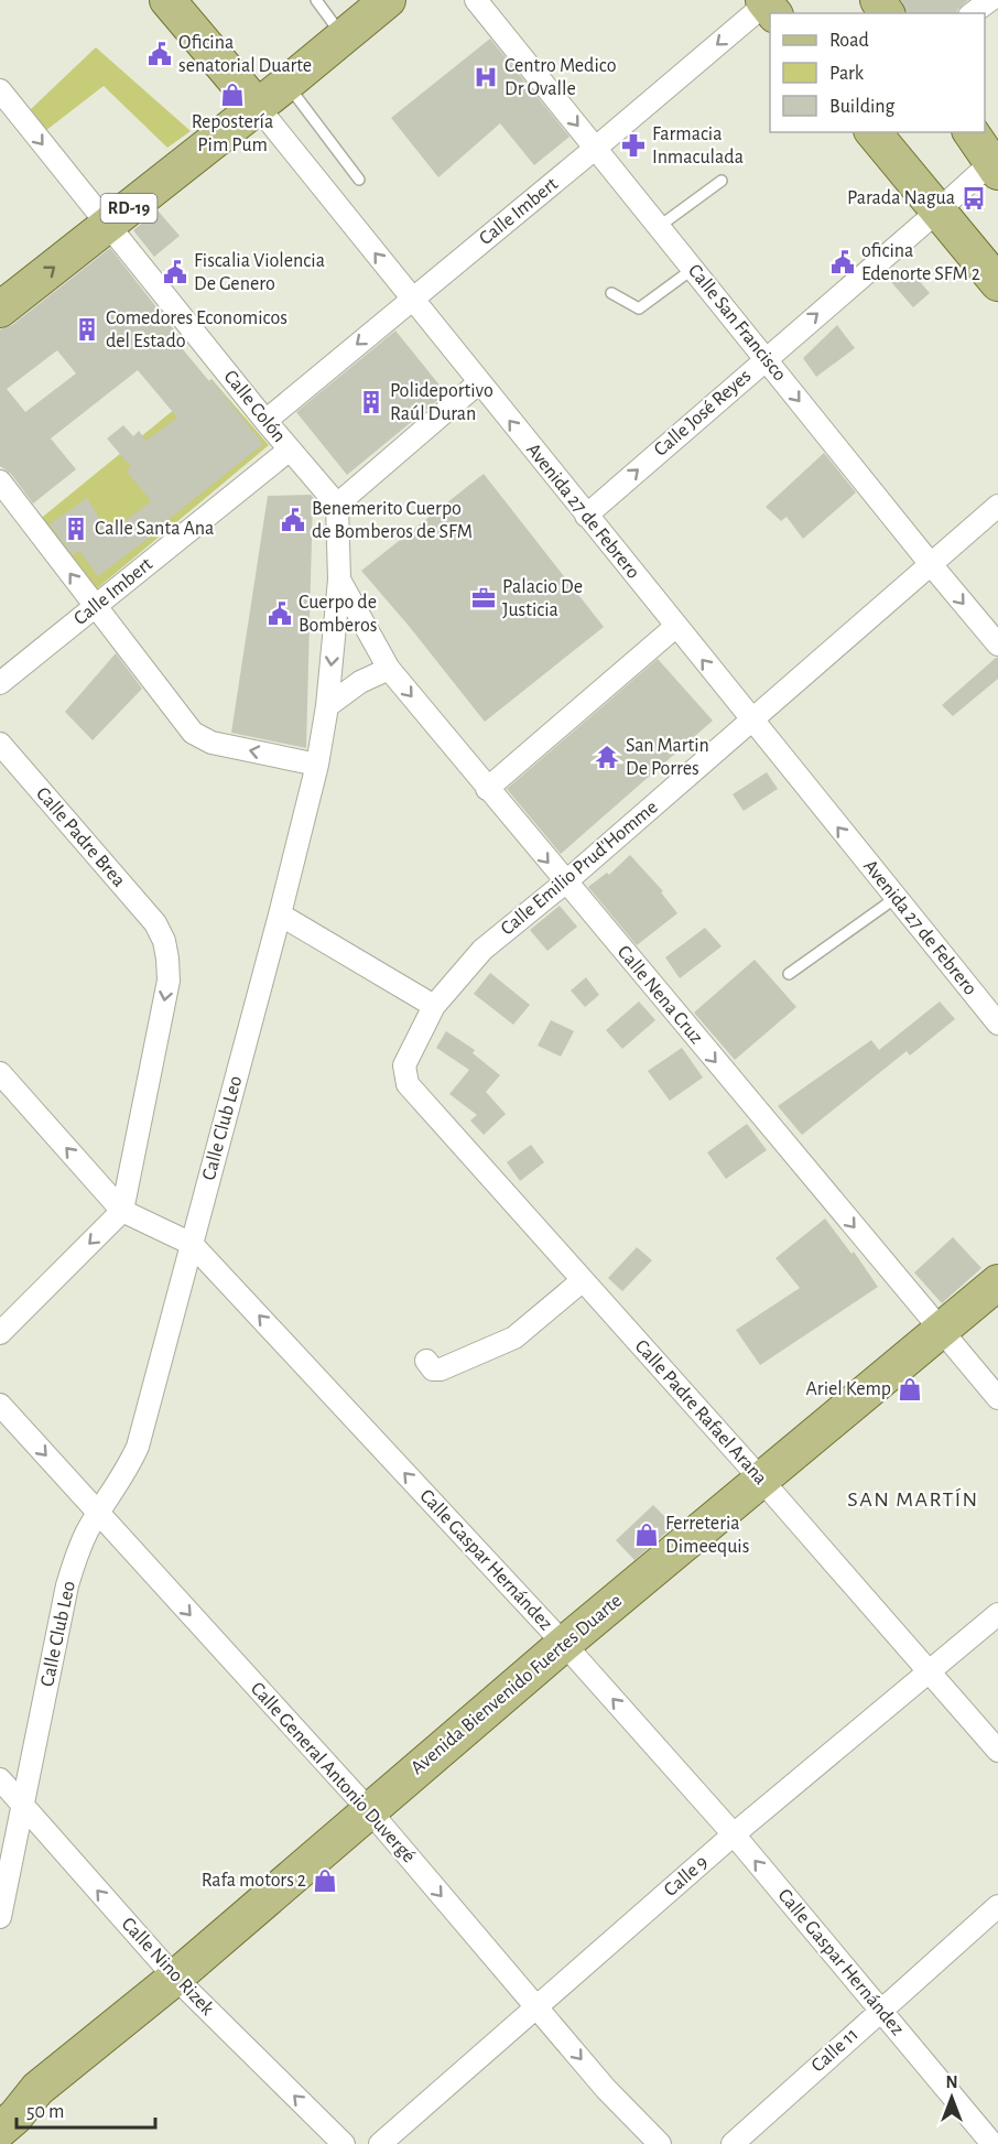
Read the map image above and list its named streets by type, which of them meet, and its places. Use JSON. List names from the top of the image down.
{
  "streets": {
    "main road": ["RD-19", "Avenida 27 de Febrero", "Avenida Bienvenido Fuertes Duarte"],
    "street": [
      "Calle Imbert",
      "Calle San Francisco",
      "Calle Colón",
      "Calle José Reyes",
      "Calle Padre Brea",
      "Calle Emilio Prud'Homme",
      "Calle Nena Cruz",
      "Calle Club Leo",
      "Calle Padre Rafael Arana",
      "Calle Gaspar Hernández",
      "Calle General Antonio Duvergé",
      "Calle 9",
      "Calle Nino Rizek",
      "Calle 11"
    ]
  },
  "crossings": [
    ["RD-19", "Calle Colón"],
    ["RD-19", "Avenida 27 de Febrero"],
    ["Calle Imbert", "Calle San Francisco"],
    ["Calle Imbert", "Calle Colón"],
    ["Calle Imbert", "Avenida 27 de Febrero"],
    ["Calle San Francisco", "Calle José Reyes"],
    ["Calle San Francisco", "Calle Emilio Prud'Homme"],
    ["Calle Colón", "Calle Club Leo"],
    ["Calle José Reyes", "Avenida 27 de Febrero"],
    ["Avenida 27 de Febrero", "Calle Emilio Prud'Homme"],
    ["Calle Padre Brea", "Calle Gaspar Hernández"],
    ["Calle Emilio Prud'Homme", "Calle Nena Cruz"],
    ["Calle Emilio Prud'Homme", "Calle Padre Rafael Arana"],
    ["Calle Nena Cruz", "Calle Club Leo"],
    ["Calle Nena Cruz", "Avenida Bienvenido Fuertes Duarte"],
    ["Calle Club Leo", "Calle Gaspar Hernández"],
    ["Calle Club Leo", "Calle General Antonio Duvergé"],
    ["Calle Club Leo", "Calle Nino Rizek"],
    ["Calle Padre Rafael Arana", "Avenida Bienvenido Fuertes Duarte"],
    ["Calle Padre Rafael Arana", "Calle 9"],
    ["Calle Gaspar Hernández", "Avenida Bienvenido Fuertes Duarte"],
    ["Calle Gaspar Hernández", "Calle 9"],
    ["Calle Gaspar Hernández", "Calle 11"],
    ["Avenida Bienvenido Fuertes Duarte", "Calle General Antonio Duvergé"],
    ["Avenida Bienvenido Fuertes Duarte", "Calle Nino Rizek"],
    ["Calle General Antonio Duvergé", "Calle 9"]
  ],
  "one_way": [
    "Calle San Francisco",
    "Calle José Reyes",
    "Avenida 27 de Febrero",
    "Calle Padre Brea",
    "Calle Nena Cruz",
    "Calle Gaspar Hernández",
    "Calle General Antonio Duvergé",
    "Calle Nino Rizek"
  ],
  "districts": ["SAN MARTÍN"],
  "places": {
    "public building": [
      "Oficina senatorial Duarte",
      "oficina Edenorte SFM 2",
      "Fiscalia Violencia De Genero",
      "Benemerito Cuerpo de Bomberos de SFM",
      "Cuerpo de Bomberos"
    ],
    "hospital": ["Centro Medico Dr Ovalle"],
    "shop": [
      "Repostería Pim Pum",
      "Ariel Kemp",
      "Ferreteria Dimeequis",
      "Rafa motors 2"
    ],
    "pharmacy": ["Farmacia Inmaculada"],
    "bus stop": ["Parada Nagua"],
    "building": ["Comedores Economicos del Estado", "Polideportivo Raúl Duran", "Calle Santa Ana"],
    "office": ["Palacio De Justicia"],
    "temple": ["San Martin De Porres"]
  },
  "legend": ["Road", "Park", "Building"],
  "scale_bar": "50 m",
  "north": "top"
}
